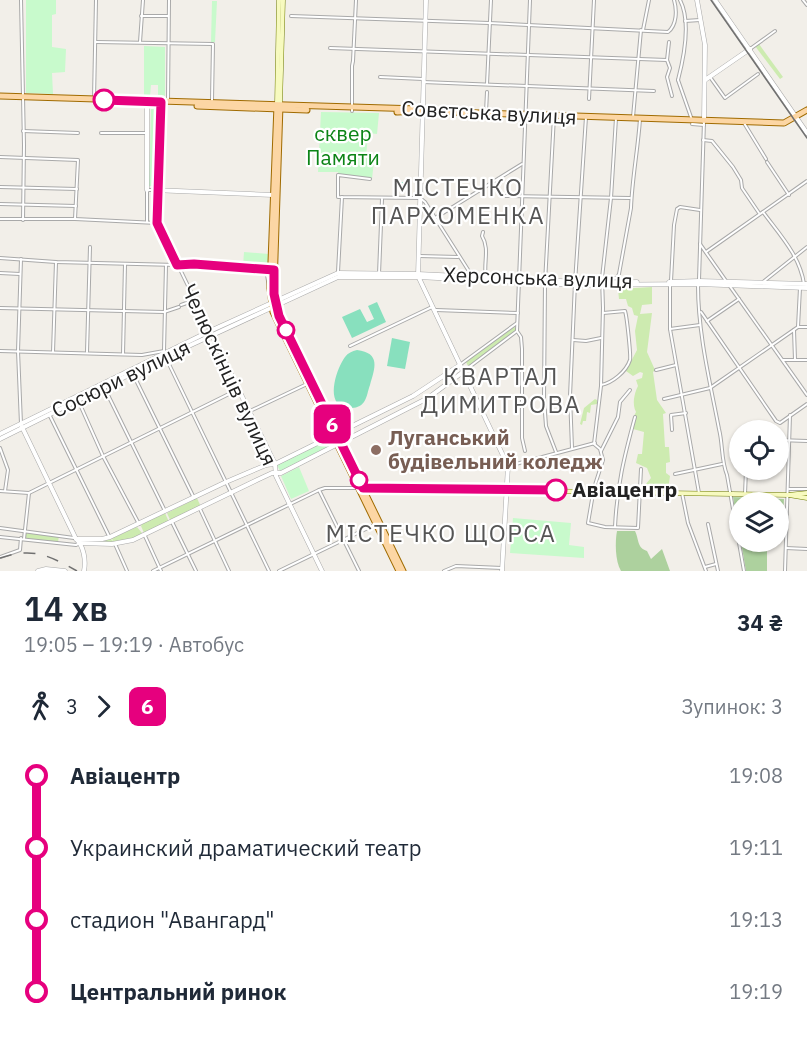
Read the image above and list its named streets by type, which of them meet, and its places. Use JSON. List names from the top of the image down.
{
  "streets": {
    "main road": ["Совєтська вулиця"],
    "street": ["Херсонська вулиця", "Челюскінців вулиця", "Сосюри вулиця"]
  },
  "crossings": [
    ["Херсонська вулиця", "Сосюри вулиця"],
    ["Челюскінців вулиця", "Сосюри вулиця"]
  ],
  "districts": ["МІСТЕЧКО ПАРХОМЕНКА", "КВАРТАЛ ДИМИТРОВА", "МІСТЕЧКО ЩОРСА"],
  "parks": ["сквер Памяти"],
  "places": ["Луганський будівельний коледж", "Авіацентр"],
  "lines": ["bus line 6"],
  "page": {
    "on_map": "6",
    "heading": ["14 хв", "19:05 – 19:19 · Автобус", "34 ₴"],
    "legs": ["3", "6", "Зупинок: 3"],
    "list": [
      {
        "name": "Авіацентр",
        "value": "19:08"
      },
      {
        "name": "Украинский драматический театр",
        "value": "19:11"
      },
      {
        "name": "стадион \"Авангард\"",
        "value": "19:13"
      },
      {
        "name": "Центральний ринок",
        "value": "19:19"
      }
    ]
  }
}
